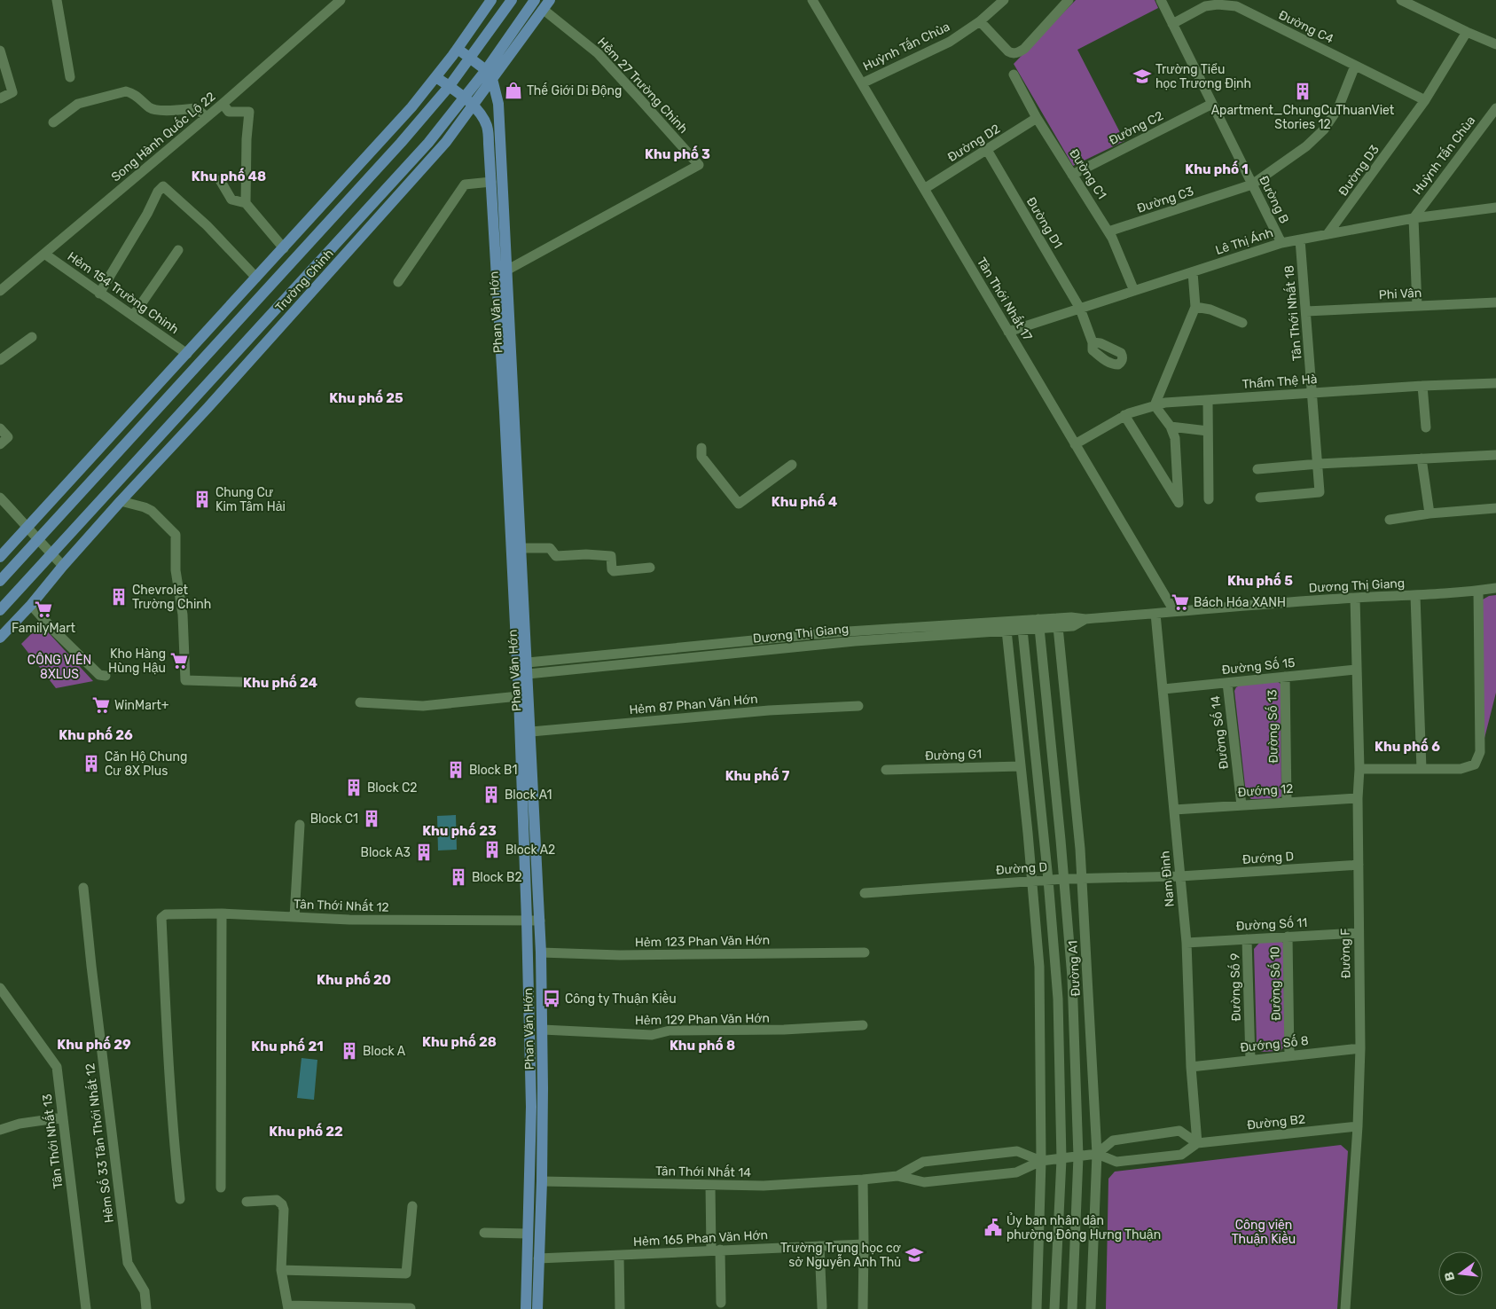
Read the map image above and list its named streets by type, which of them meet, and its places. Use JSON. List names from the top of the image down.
{
  "streets": {
    "main road": ["Trường Chinh", "Phan Văn Hớn"],
    "street": [
      "Đường C4",
      "Huỳnh Tấn Chùa",
      "Hẻm 27 Trường Chinh",
      "Đường C2",
      "Song Hành Quốc Lộ 22",
      "Đường D2",
      "Đường D3",
      "Đường C1",
      "Đường C3",
      "Đường B",
      "Đường D1",
      "Lê Thị Ánh",
      "Hẻm 154 Trường Chinh",
      "Phi Vân",
      "Tân Thới Nhất 17",
      "Tân Thới Nhất 18",
      "Thẩm Thệ Hà",
      "Dương Thị Giang",
      "Đường Số 15",
      "Hẻm 87 Phan Văn Hớn",
      "Đường Số 13",
      "Đường Số 14",
      "Đường G1",
      "Đướng 12",
      "Đướng D",
      "Đường D",
      "Nam Đình",
      "Tân Thới Nhất 12",
      "Đường Số 11",
      "Hẻm 123 Phan Văn Hớn",
      "Đường F",
      "Đường A1",
      "Đường Số 10",
      "Đường Số 9",
      "Hẻm 129 Phan Văn Hớn",
      "Đướng Số 8",
      "Đường B2",
      "Tân Thới Nhất 13",
      "Hẻm Số 33 Tân Thới Nhất 12",
      "Tân Thới Nhất 14",
      "Hẻm 165 Phan Văn Hớn"
    ]
  },
  "crossings": [
    ["Đường C4", "Đường D3"],
    ["Đường C4", "Đường C3"],
    ["Đường C4", "Đường B"],
    ["Huỳnh Tấn Chùa", "Lê Thị Ánh"],
    ["Huỳnh Tấn Chùa", "Tân Thới Nhất 17"],
    ["Hẻm 27 Trường Chinh", "Trường Chinh"],
    ["Hẻm 27 Trường Chinh", "Phan Văn Hớn"],
    ["Đường C2", "Đường C1"],
    ["Đường C2", "Đường B"],
    ["Song Hành Quốc Lộ 22", "Hẻm 154 Trường Chinh"],
    ["Đường D2", "Đường C1"],
    ["Đường D2", "Đường D1"],
    ["Đường D2", "Tân Thới Nhất 17"],
    ["Đường D3", "Lê Thị Ánh"],
    ["Đường C1", "Đường C3"],
    ["Đường C1", "Lê Thị Ánh"],
    ["Đường C3", "Đường B"],
    ["Đường B", "Lê Thị Ánh"],
    ["Đường D1", "Lê Thị Ánh"],
    ["Lê Thị Ánh", "Tân Thới Nhất 17"],
    ["Lê Thị Ánh", "Tân Thới Nhất 18"],
    ["Trường Chinh", "Phan Văn Hớn"],
    ["Phi Vân", "Tân Thới Nhất 18"],
    ["Tân Thới Nhất 17", "Thẩm Thệ Hà"],
    ["Tân Thới Nhất 17", "Dương Thị Giang"],
    ["Phan Văn Hớn", "Dương Thị Giang"],
    ["Phan Văn Hớn", "Hẻm 87 Phan Văn Hớn"],
    ["Phan Văn Hớn", "Tân Thới Nhất 12"],
    ["Phan Văn Hớn", "Hẻm 123 Phan Văn Hớn"],
    ["Phan Văn Hớn", "Hẻm 129 Phan Văn Hớn"],
    ["Phan Văn Hớn", "Tân Thới Nhất 14"],
    ["Phan Văn Hớn", "Hẻm 165 Phan Văn Hớn"],
    ["Tân Thới Nhất 18", "Thẩm Thệ Hà"],
    ["Dương Thị Giang", "Nam Đình"],
    ["Dương Thị Giang", "Đường F"],
    ["Dương Thị Giang", "Đường A1"],
    ["Đường Số 15", "Đường Số 13"],
    ["Đường Số 15", "Đường Số 14"],
    ["Đường Số 15", "Nam Đình"],
    ["Đường Số 15", "Đường F"],
    ["Đường Số 13", "Đướng 12"],
    ["Đường Số 14", "Đướng 12"],
    ["Đướng 12", "Nam Đình"],
    ["Đướng 12", "Đường F"],
    ["Đướng D", "Đường D"],
    ["Đướng D", "Nam Đình"],
    ["Đướng D", "Đường F"],
    ["Đường D", "Nam Đình"],
    ["Đường D", "Đường A1"],
    ["Nam Đình", "Đường Số 11"],
    ["Nam Đình", "Đướng Số 8"],
    ["Nam Đình", "Đường B2"],
    ["Đường Số 11", "Đường F"],
    ["Đường Số 11", "Đường Số 10"],
    ["Đường Số 11", "Đường Số 9"],
    ["Đường F", "Đướng Số 8"],
    ["Đường F", "Đường B2"],
    ["Đường A1", "Đường B2"],
    ["Đường Số 10", "Đướng Số 8"],
    ["Đường Số 9", "Đướng Số 8"],
    ["Đường B2", "Tân Thới Nhất 14"]
  ],
  "districts": [
    "Khu phố 3",
    "Khu phố 1",
    "Khu phố 48",
    "Khu phố 25",
    "Khu phố 4",
    "Khu phố 5",
    "Khu phố 24",
    "Khu phố 26",
    "Khu phố 6",
    "Khu phố 7",
    "Khu phố 23",
    "Khu phố 20",
    "Khu phố 28",
    "Khu phố 29",
    "Khu phố 8",
    "Khu phố 21",
    "Khu phố 22"
  ],
  "parks": ["CÔNG VIÊN 8XLUS", "Công viên Thuận Kiều"],
  "places": {
    "school or university": ["Trường Tiểu học Trương Định", "Trường Trung học cơ sở Nguyễn Anh Thủ"],
    "shop": ["Thế Giới Di Động"],
    "building": [
      "Apartment_ChungCuThuanViet Stories 12",
      "Chung Cư Kim Tâm Hải",
      "Chevrolet Trường Chinh",
      "Căn Hộ Chung Cư 8X Plus",
      "Block B1",
      "Block C2",
      "Block A1",
      "Block C1",
      "Block A2",
      "Block A3",
      "Block B2",
      "Block A"
    ],
    "supermarket": [
      "Bách Hóa XANH",
      "FamilyMart",
      "Kho Hàng Hùng Hậu",
      "WinMart+"
    ],
    "bus stop": ["Công ty Thuận Kiều"],
    "public building": ["Ủy ban nhân dân phường Đông Hưng Thuận"]
  },
  "north": "left"
}
